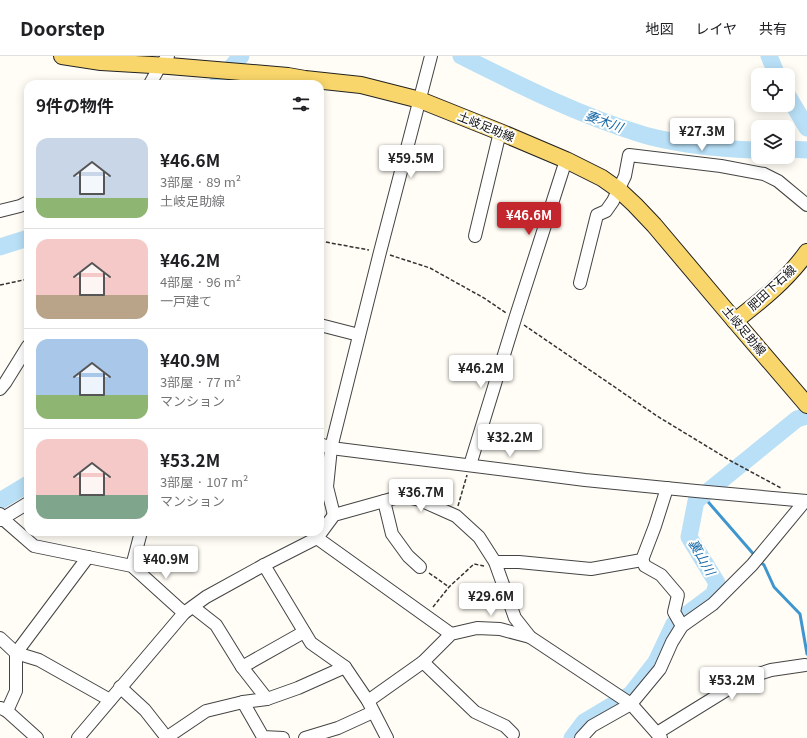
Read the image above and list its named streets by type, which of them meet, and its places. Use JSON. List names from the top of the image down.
{
  "streets": {
    "main road": ["土岐足助線", "肥田下石線"]
  },
  "crossings": [
    ["土岐足助線", "肥田下石線"]
  ],
  "water": ["妻木川", "裏山川"],
  "page": {
    "header": "Doorstep",
    "nav": ["地図", "レイヤ", "共有"],
    "heading": "9件の物件",
    "price": [
      "¥27.3M",
      "¥59.5M",
      "¥46.6M",
      "¥46.2M",
      "¥32.2M",
      "¥36.7M",
      "¥40.9M",
      "¥29.6M",
      "¥53.2M"
    ],
    "list": [
      {
        "name": "¥46.6M",
        "note": "3部屋 · 89 m² · 土岐足助線"
      },
      {
        "name": "¥46.2M",
        "note": "4部屋 · 96 m² · 一戸建て"
      },
      {
        "name": "¥40.9M",
        "note": "3部屋 · 77 m² · マンション"
      },
      {
        "name": "¥53.2M",
        "note": "3部屋 · 107 m² · マンション"
      }
    ]
  }
}
